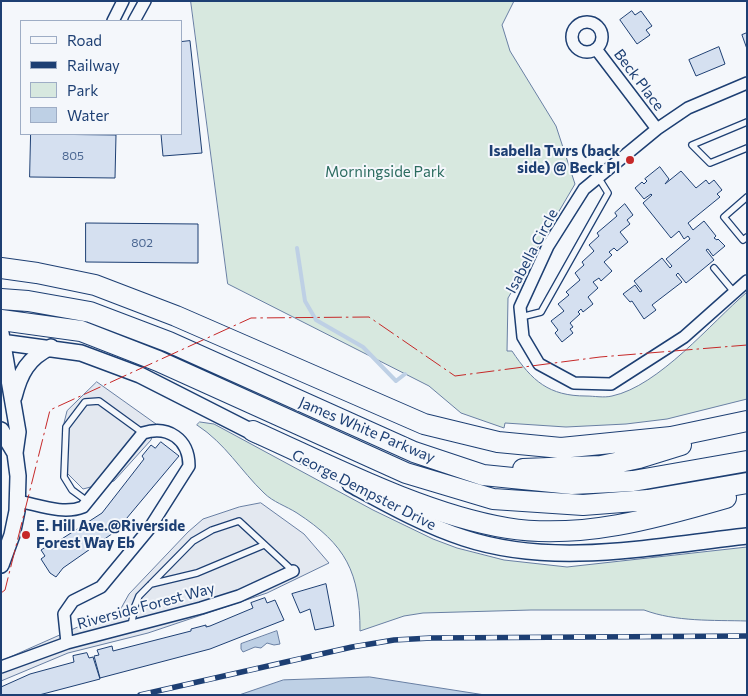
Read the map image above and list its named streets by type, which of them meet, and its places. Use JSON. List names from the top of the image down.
{
  "streets": {
    "highway": ["James White Parkway"],
    "main road": ["George Dempster Drive"],
    "street": ["Beck Place", "Isabella Circle", "Riverside Forest Way"]
  },
  "crossings": [
    ["Beck Place", "Isabella Circle"]
  ],
  "parks": ["Morningside Park"],
  "places": ["Isabella Twrs (back side) @ Beck Pl", "E. Hill Ave.@Riverside Forest Way Eb"],
  "house_numbers": ["805", "802"],
  "legend": [
    "Road",
    "Railway",
    "Park",
    "Water"
  ]
}
